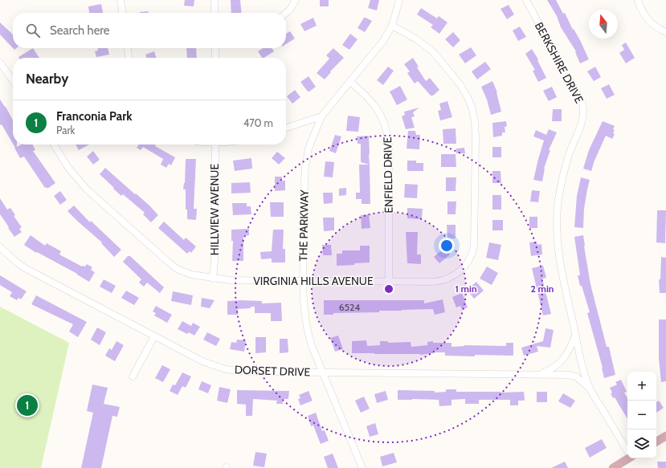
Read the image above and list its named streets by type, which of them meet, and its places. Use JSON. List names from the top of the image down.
{
  "streets": {
    "street": [
      "BERKSHIRE DRIVE",
      "ENFIELD DRIVE",
      "HILLVIEW AVENUE",
      "THE PARKWAY",
      "VIRGINIA HILLS AVENUE",
      "DORSET DRIVE"
    ]
  },
  "crossings": [
    ["BERKSHIRE DRIVE", "DORSET DRIVE"],
    ["ENFIELD DRIVE", "THE PARKWAY"],
    ["ENFIELD DRIVE", "VIRGINIA HILLS AVENUE"],
    ["HILLVIEW AVENUE", "VIRGINIA HILLS AVENUE"],
    ["THE PARKWAY", "VIRGINIA HILLS AVENUE"],
    ["THE PARKWAY", "DORSET DRIVE"]
  ],
  "house_numbers": ["6524"],
  "north": "top",
  "page": {
    "search": "Search here",
    "heading": "Nearby",
    "list": [
      {
        "mark": "1",
        "name": "Franconia Park",
        "note": "Park",
        "value": "470 m"
      }
    ],
    "map_buttons": ["+", "−"],
    "pins": "1"
  },
  "rings": ["1 min", "2 min"]
}
